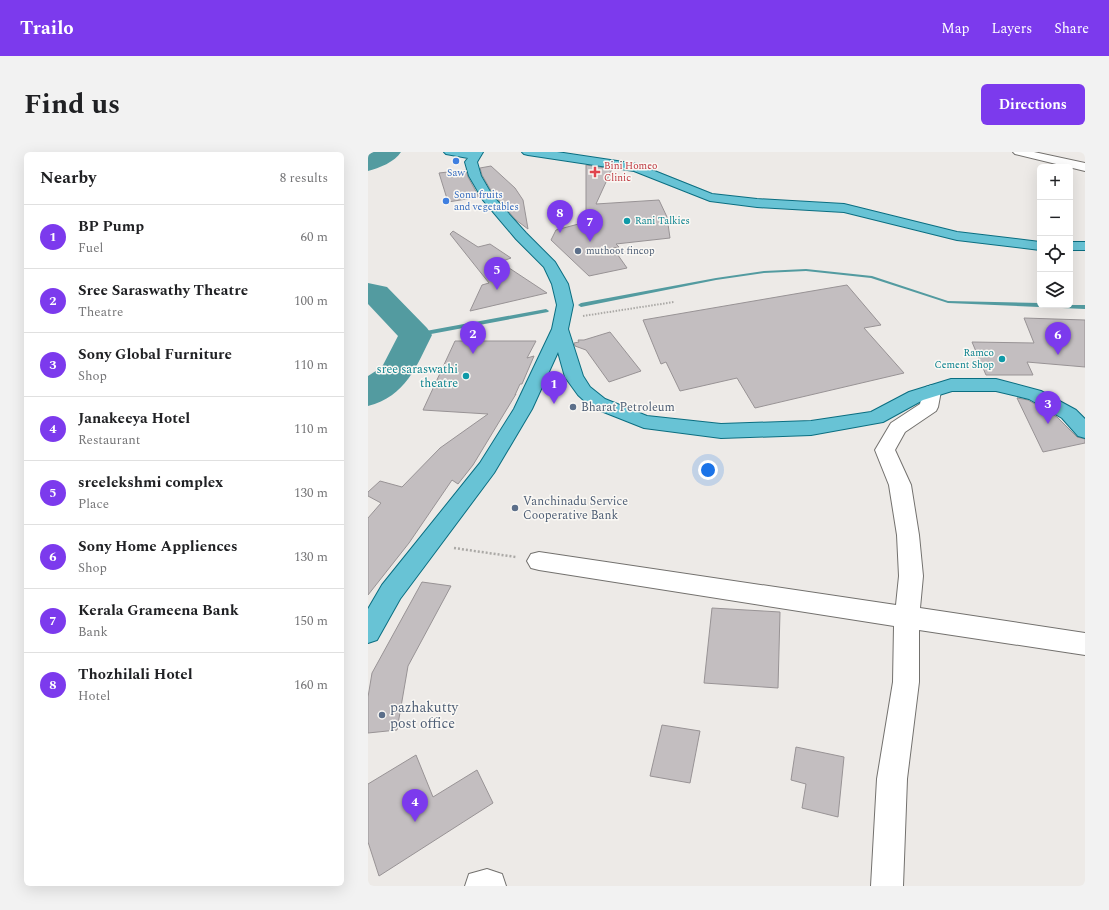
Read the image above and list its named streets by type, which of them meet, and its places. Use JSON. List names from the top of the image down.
{
  "places": {
    "other": [
      "Saw",
      "Sonu fruits and vegetables",
      "Rani Talkies",
      "muthoot fincop",
      "Ramco Cement Shop",
      "sree saraswathi theatre",
      "Bharat Petroleum",
      "Vanchinadu Service Cooperative Bank",
      "pazhakutty post office"
    ],
    "health": ["Bini Homeo Clinic"]
  },
  "page": {
    "header": "Trailo",
    "nav": ["Map", "Layers", "Share"],
    "title": "Find us",
    "buttons": "Directions",
    "heading": ["Nearby", "8 results"],
    "map_buttons": ["+", "−"],
    "pins": [
      "8",
      "7",
      "5",
      "2",
      "6",
      "1",
      "3",
      "4"
    ],
    "list": [
      {
        "mark": "1",
        "name": "BP Pump",
        "note": "Fuel",
        "value": "60 m"
      },
      {
        "mark": "2",
        "name": "Sree Saraswathy Theatre",
        "note": "Theatre",
        "value": "100 m"
      },
      {
        "mark": "3",
        "name": "Sony Global Furniture",
        "note": "Shop",
        "value": "110 m"
      },
      {
        "mark": "4",
        "name": "Janakeeya Hotel",
        "note": "Restaurant",
        "value": "110 m"
      },
      {
        "mark": "5",
        "name": "sreelekshmi complex",
        "note": "Place",
        "value": "130 m"
      },
      {
        "mark": "6",
        "name": "Sony Home Appliences",
        "note": "Shop",
        "value": "130 m"
      },
      {
        "mark": "7",
        "name": "Kerala Grameena Bank",
        "note": "Bank",
        "value": "150 m"
      },
      {
        "mark": "8",
        "name": "Thozhilali Hotel",
        "note": "Hotel",
        "value": "160 m"
      }
    ]
  }
}
